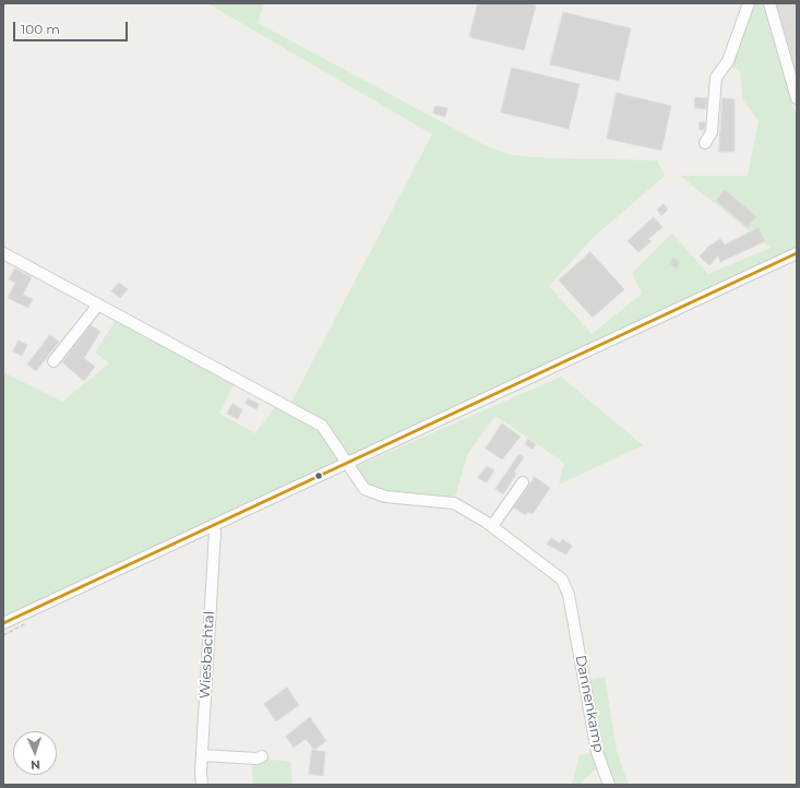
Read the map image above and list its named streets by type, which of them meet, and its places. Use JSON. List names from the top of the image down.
{
  "streets": {
    "street": ["Wiesbachtal", "Dannenkamp"]
  },
  "scale_bar": "100 m",
  "north": "bottom"
}
